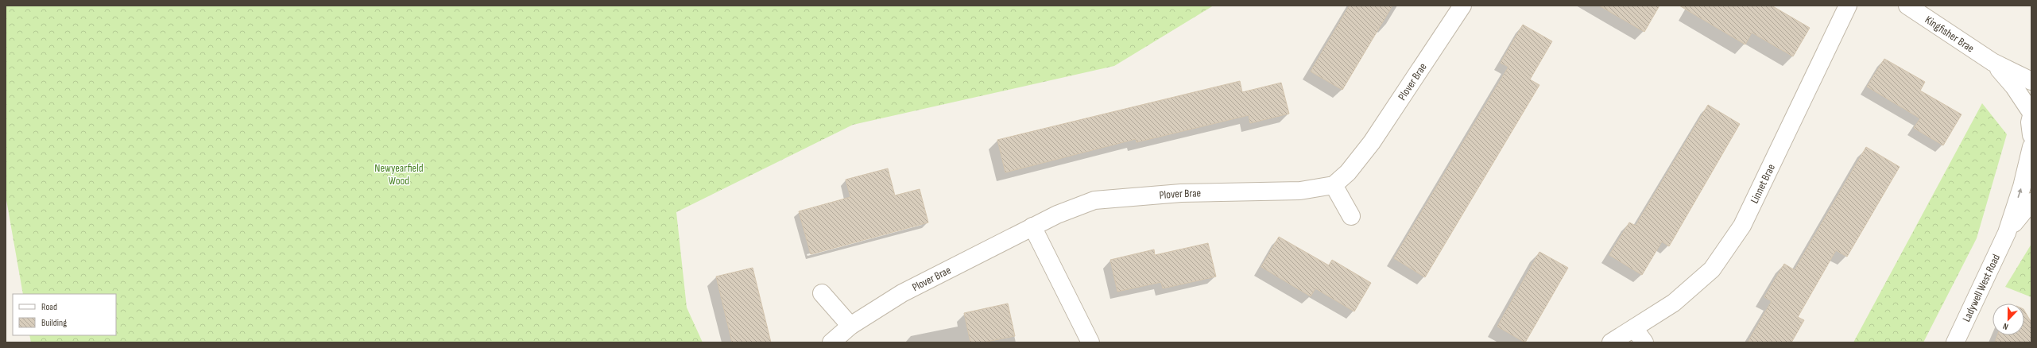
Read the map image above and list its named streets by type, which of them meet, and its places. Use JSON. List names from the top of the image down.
{
  "streets": {
    "street": [
      "Kingfisher Brae",
      "Plover Brae",
      "Linnet Brae",
      "Ladywell West Road"
    ]
  },
  "parks": ["Newyearfield Wood"],
  "legend": ["Road", "Building"],
  "north": "bottom"
}
